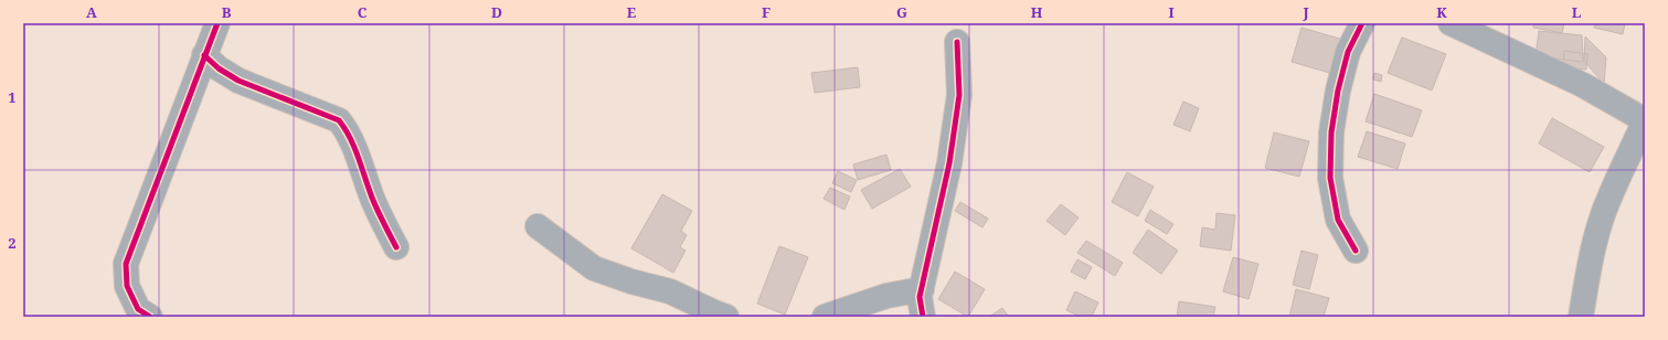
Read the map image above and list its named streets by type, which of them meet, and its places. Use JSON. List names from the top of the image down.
{
  "grid": {
    "columns": [
      "A",
      "B",
      "C",
      "D",
      "E",
      "F",
      "G",
      "H",
      "I",
      "J",
      "K",
      "L"
    ],
    "rows": ["1", "2"]
  }
}
